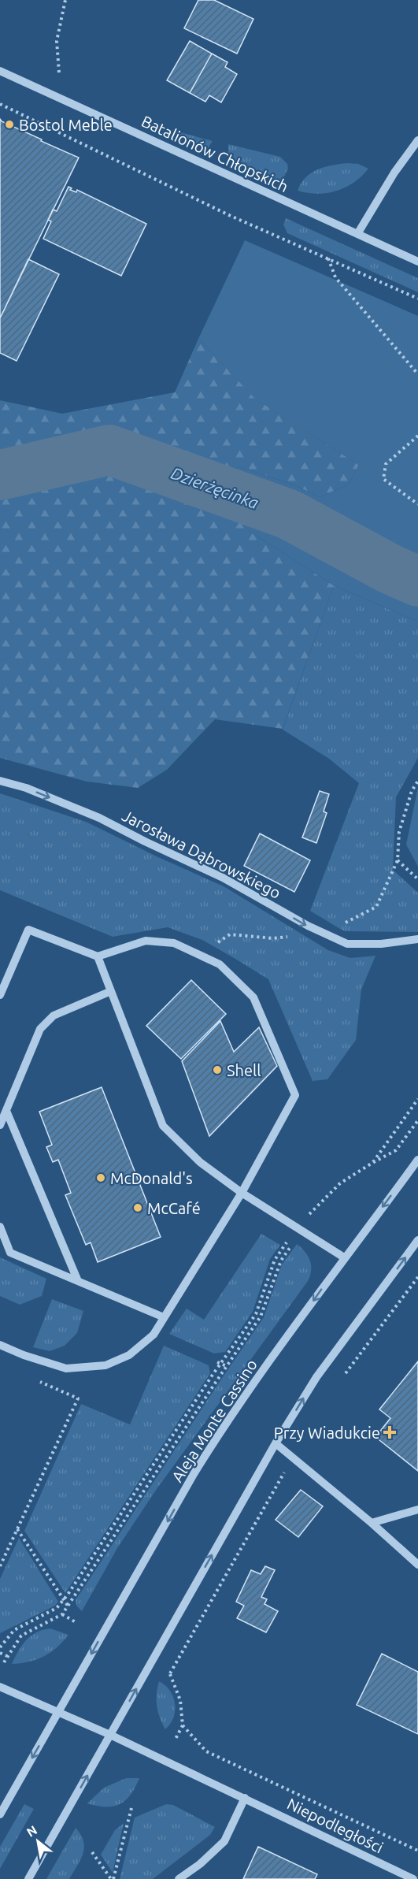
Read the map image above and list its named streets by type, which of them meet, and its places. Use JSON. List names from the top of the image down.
{
  "streets": {
    "street": [
      "Batalionów Chłopskich",
      "Jarosława Dąbrowskiego",
      "Aleja Monte Cassino",
      "Niepodległości"
    ]
  },
  "crossings": [
    ["Aleja Monte Cassino", "Niepodległości"]
  ],
  "one_way": ["Jarosława Dąbrowskiego"],
  "water": ["Dzierżęcinka"],
  "places": {
    "other": [
      "Bostol Meble",
      "Shell",
      "McDonald's",
      "McCafé"
    ],
    "health": ["Przy Wiadukcie"]
  },
  "north": "top left"
}
